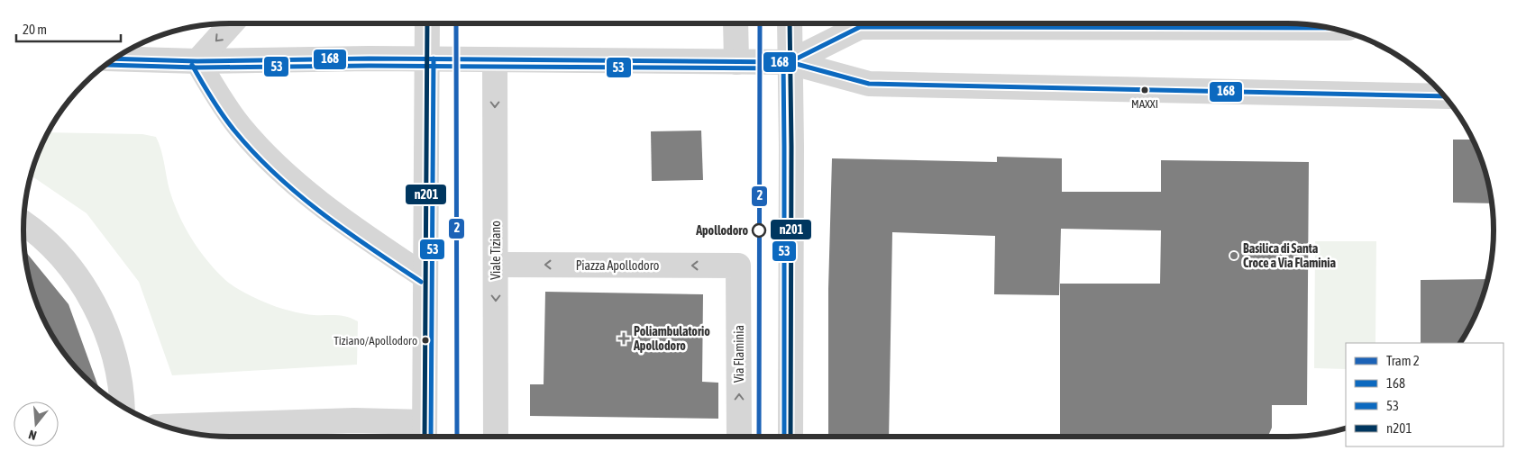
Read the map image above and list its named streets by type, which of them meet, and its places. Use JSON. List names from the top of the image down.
{
  "streets": {
    "street": ["Viale Tiziano", "Piazza Apollodoro", "Via Flaminia"]
  },
  "crossings": [
    ["Viale Tiziano", "Piazza Apollodoro"],
    ["Piazza Apollodoro", "Via Flaminia"]
  ],
  "places": {
    "other": [
      "MAXXI",
      "Apollodoro",
      "Basilica di Santa Croce a Via Flaminia",
      "Tiziano/Apollodoro"
    ],
    "health": ["Poliambulatorio Apollodoro"]
  },
  "lines": [
    "tram line 2",
    "transit line n201",
    "transit line 168",
    "transit line 53"
  ],
  "legend": [
    "Tram 2",
    "168",
    "53",
    "n201"
  ],
  "scale_bar": "20 m",
  "north": "bottom"
}
